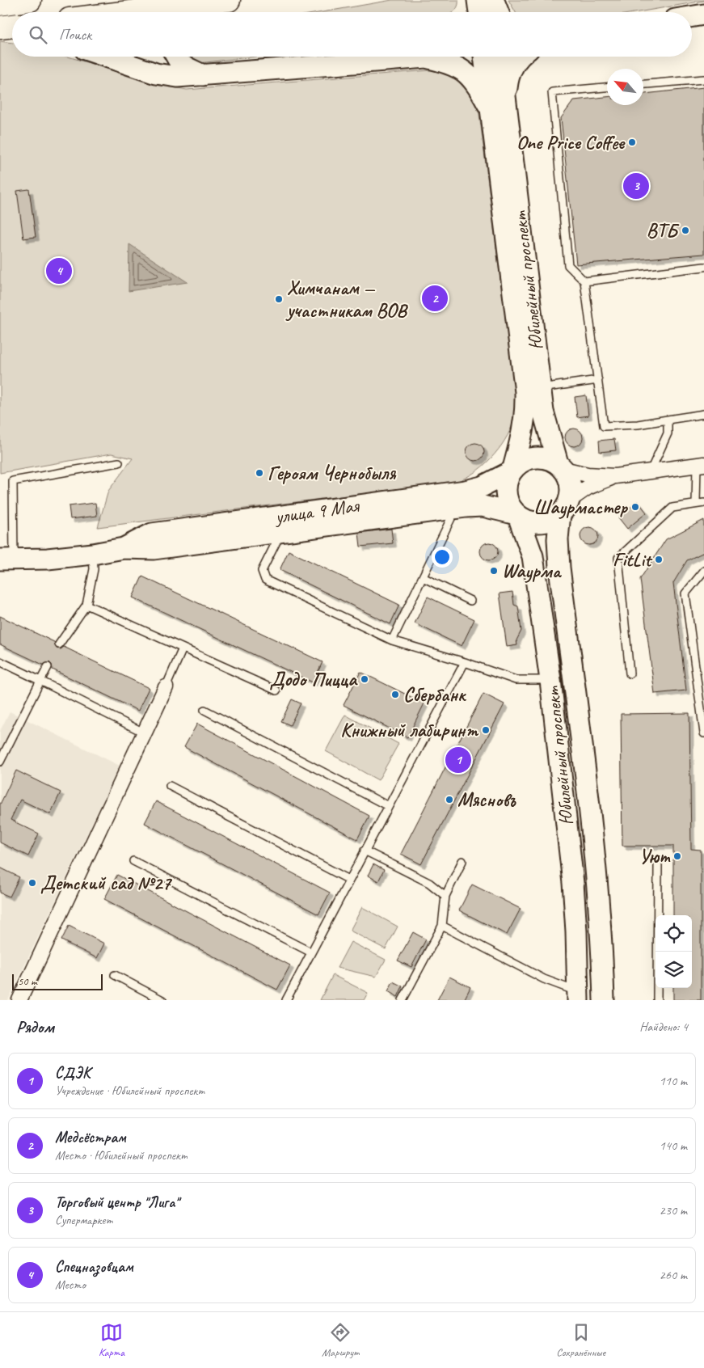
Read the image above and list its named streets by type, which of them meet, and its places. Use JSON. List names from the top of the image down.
{
  "streets": {
    "main road": ["Юбилейный проспект", "улица 9 Мая"]
  },
  "crossings": [
    ["Юбилейный проспект", "улица 9 Мая"]
  ],
  "places": [
    "One Price Coffee",
    "ВТБ",
    "Химчанам — участникам ВОВ",
    "Героям Чернобыля",
    "Шаурмастер",
    "FitLit",
    "Wаурма",
    "Додо Пицца",
    "Сбербанк",
    "Книжный лабиринт",
    "Мясновъ",
    "Уют",
    "Детский сад №27"
  ],
  "scale_bar": "50 m",
  "north": "top left",
  "page": {
    "search": "Поиск",
    "pins": [
      "3",
      "4",
      "2",
      "1"
    ],
    "scale": "50 m",
    "heading": ["Рядом", "Найдено: 4"],
    "list": [
      {
        "mark": "1",
        "name": "СДЭК",
        "note": "Учреждение · Юбилейный проспект",
        "value": "110 m"
      },
      {
        "mark": "2",
        "name": "Медсёстрам",
        "note": "Место · Юбилейный проспект",
        "value": "140 m"
      },
      {
        "mark": "3",
        "name": "Торговый центр \"Лига\"",
        "note": "Супермаркет",
        "value": "230 m"
      },
      {
        "mark": "4",
        "name": "Спецназовцам",
        "note": "Место",
        "value": "260 m"
      }
    ],
    "nav": ["Карта", "Маршрут", "Сохранённые"]
  }
}
